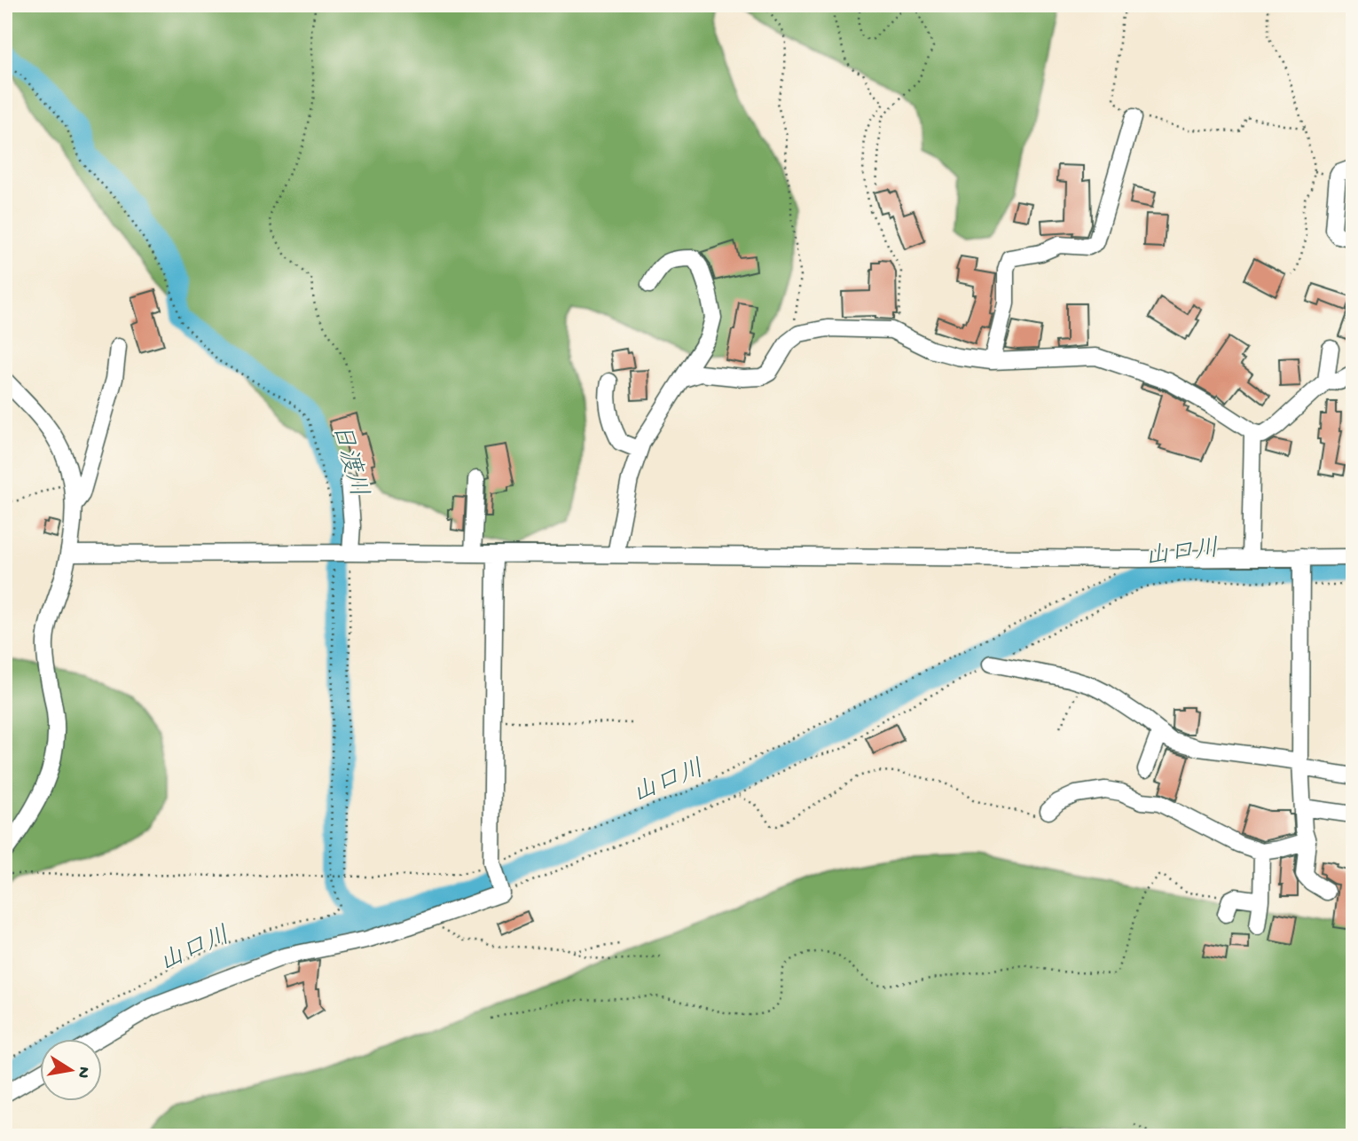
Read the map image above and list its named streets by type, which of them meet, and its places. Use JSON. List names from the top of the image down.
{
  "water": ["日渡川", "山口川"],
  "north": "right"
}
